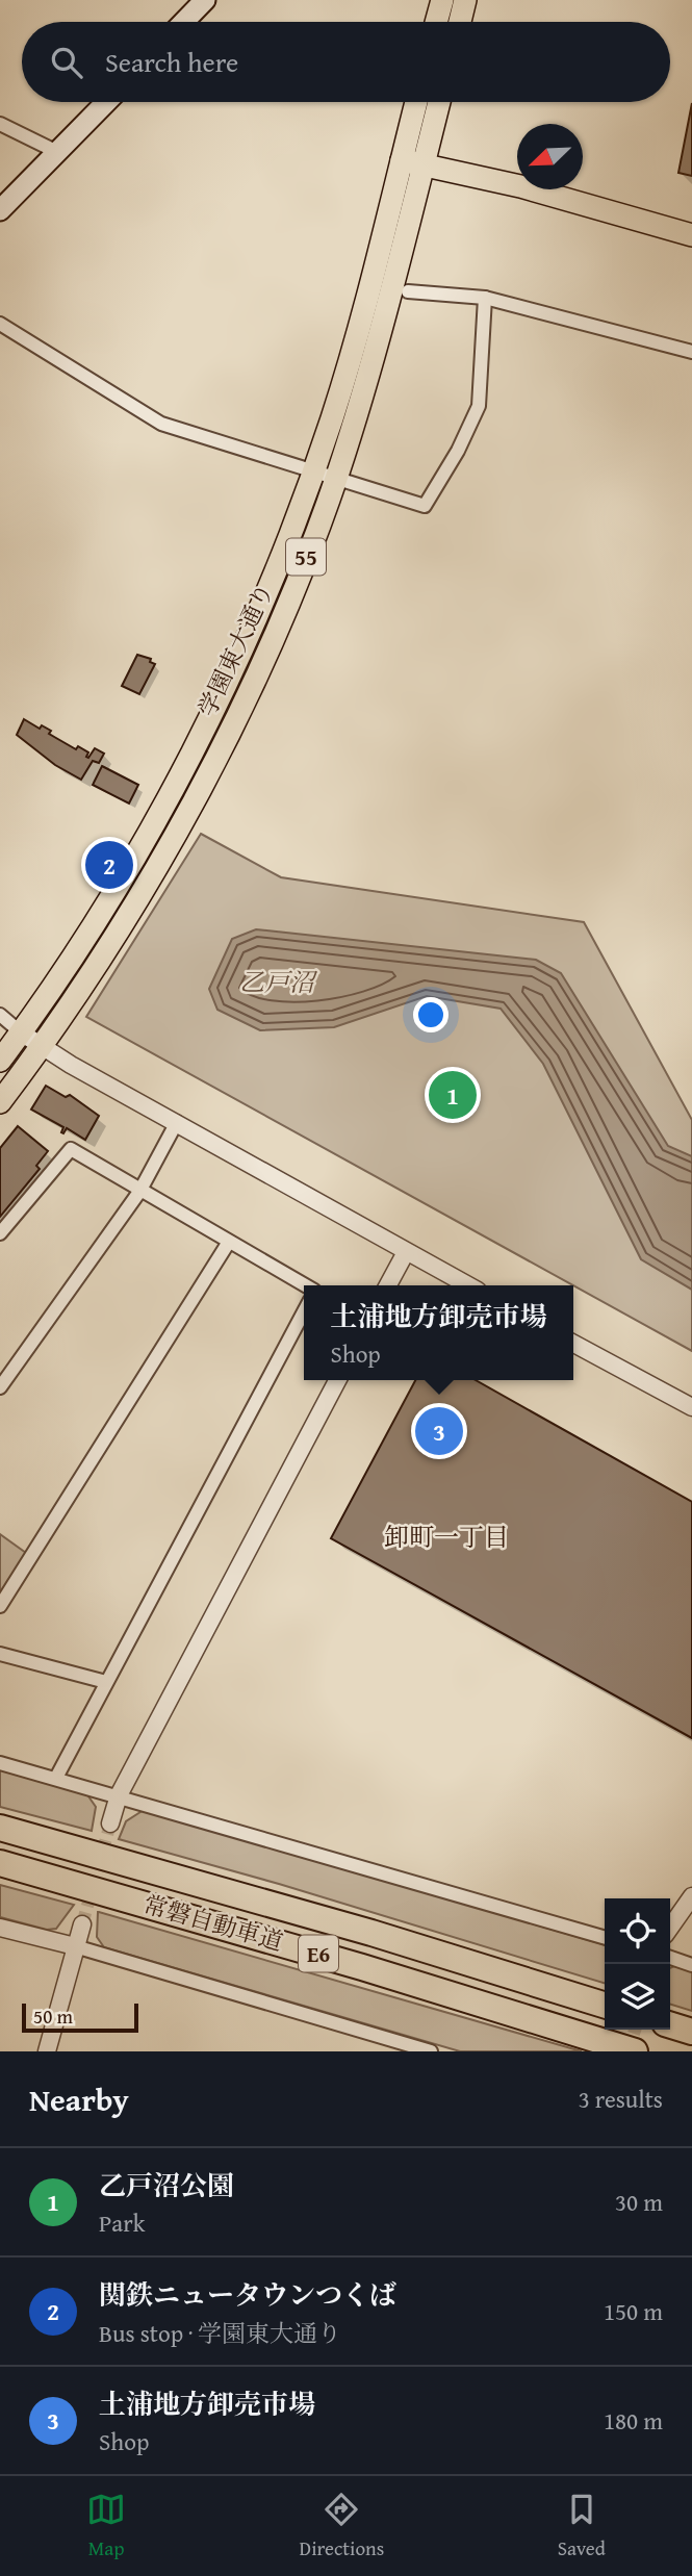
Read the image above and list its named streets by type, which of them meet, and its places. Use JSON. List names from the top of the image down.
{
  "streets": {
    "highway": ["常磐自動車道", "E6"],
    "main road": ["55", "学園東大通り"]
  },
  "districts": ["卸町一丁目"],
  "water": ["乙戸沼"],
  "scale_bar": "50 m",
  "north": "bottom left",
  "page": {
    "search": "Search here",
    "pins": ["2", "1", "3"],
    "popup": ["土浦地方卸売市場", "Shop"],
    "scale": "50 m",
    "heading": ["Nearby", "3 results"],
    "list": [
      {
        "mark": "1",
        "name": "乙戸沼公園",
        "note": "Park",
        "value": "30 m"
      },
      {
        "mark": "2",
        "name": "関鉄ニュータウンつくば",
        "note": "Bus stop · 学園東大通り",
        "value": "150 m"
      },
      {
        "mark": "3",
        "name": "土浦地方卸売市場",
        "note": "Shop",
        "value": "180 m"
      }
    ],
    "nav": ["Map", "Directions", "Saved"]
  }
}
